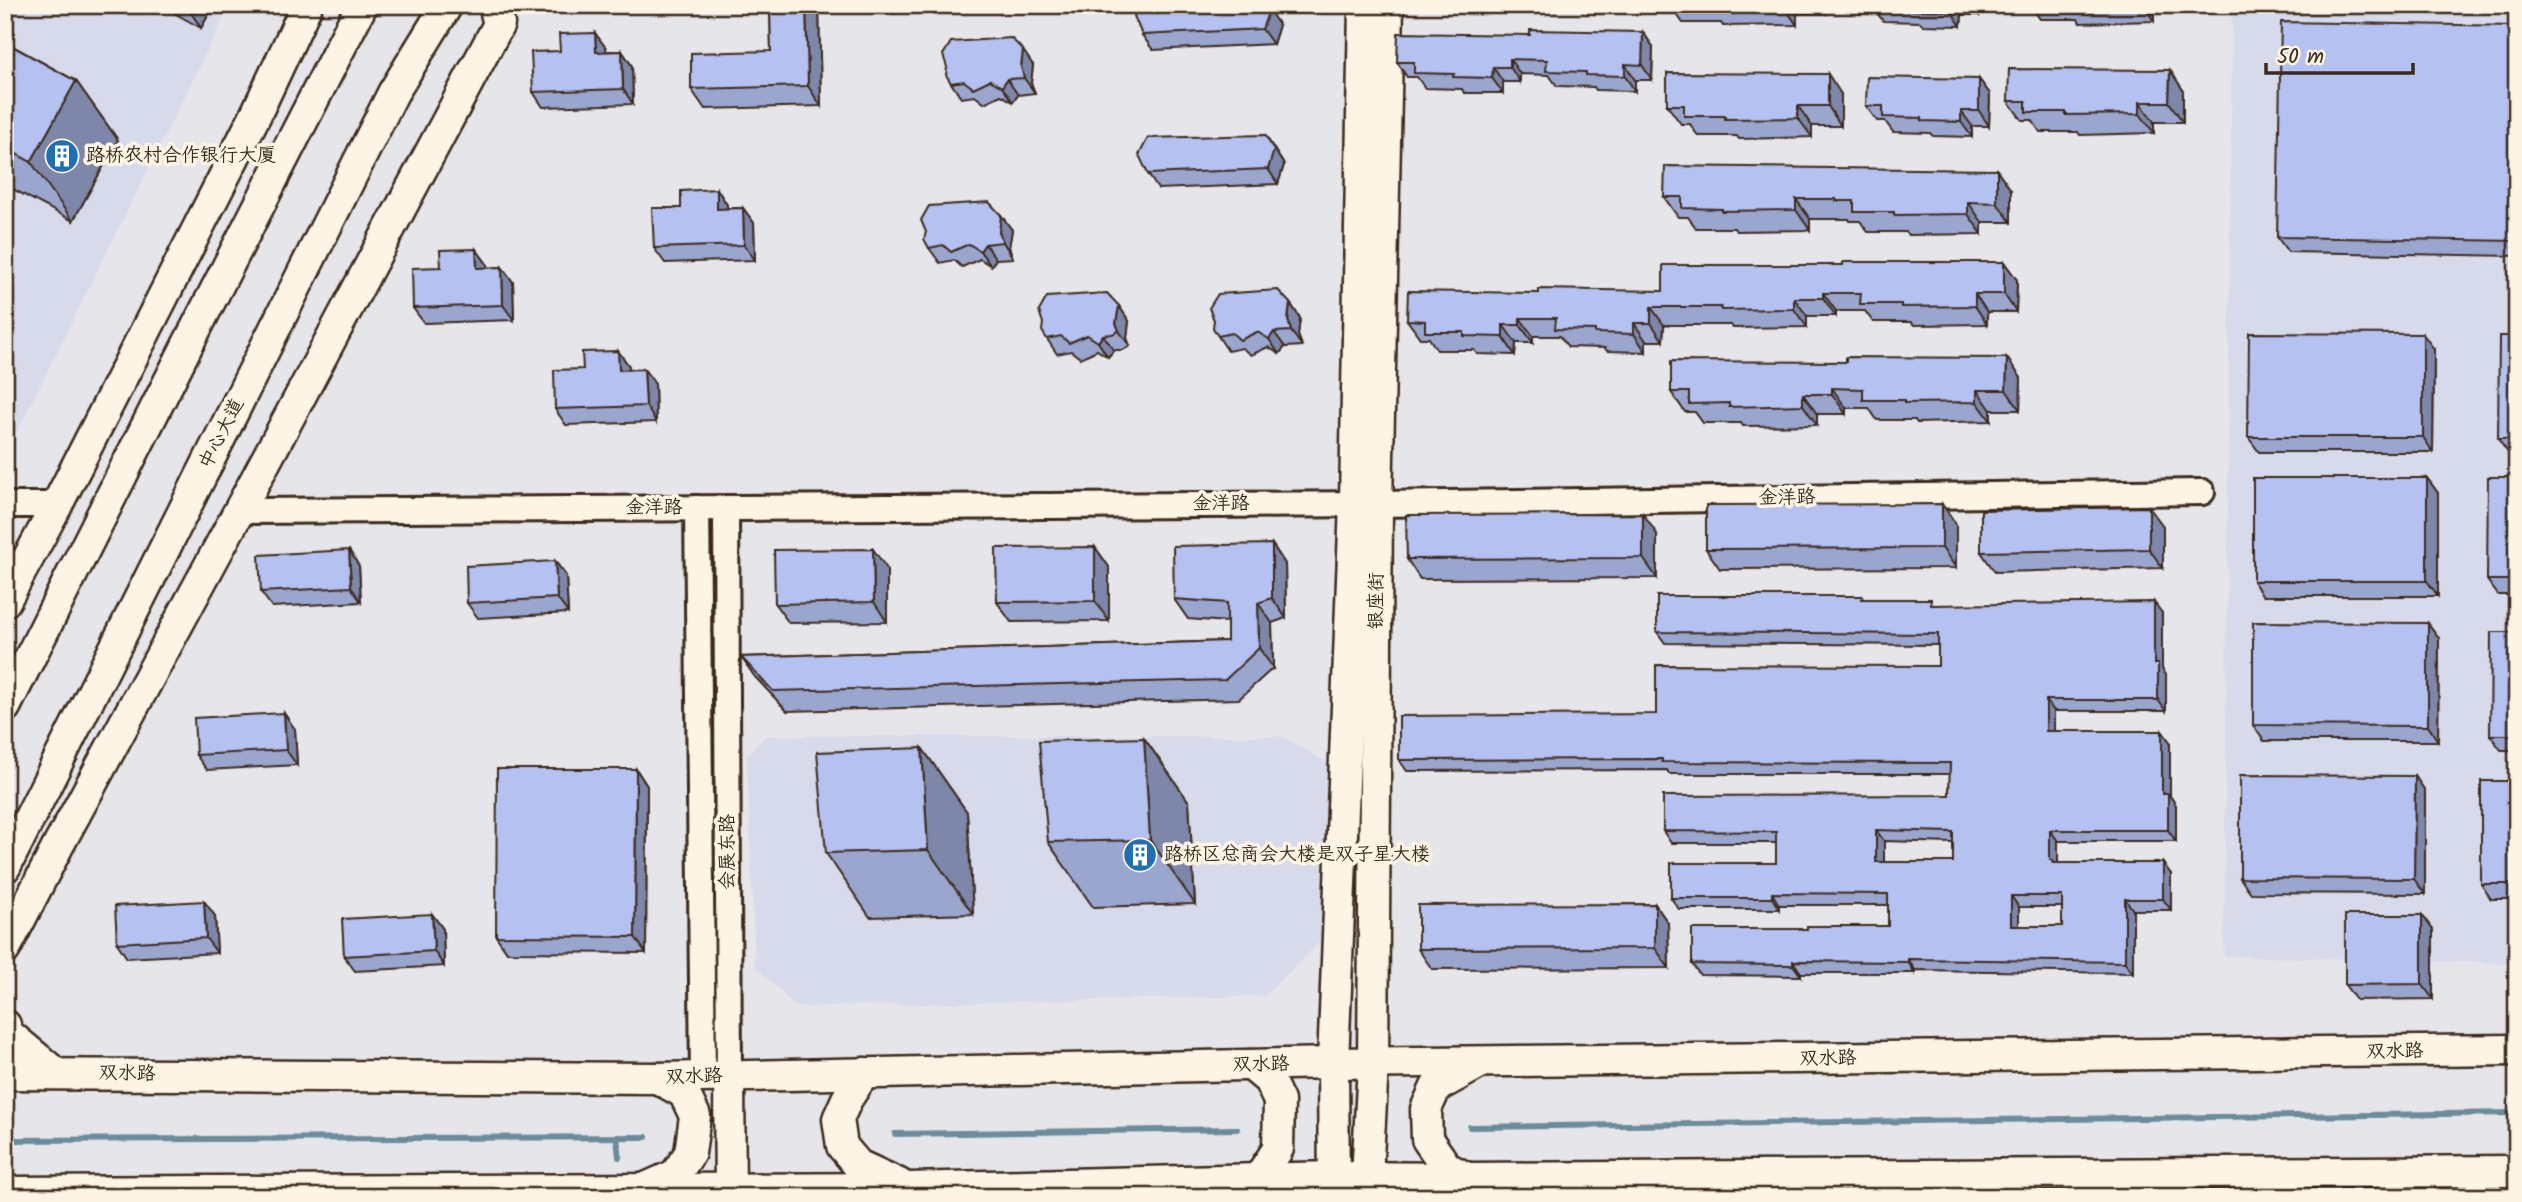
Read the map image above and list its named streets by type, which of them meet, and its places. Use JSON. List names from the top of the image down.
{
  "streets": {
    "main road": [
      "中心大道",
      "银座街",
      "会展东路",
      "双水路"
    ],
    "street": ["金洋路"]
  },
  "crossings": [
    ["金洋路", "银座街"],
    ["金洋路", "会展东路"],
    ["银座街", "双水路"],
    ["会展东路", "双水路"]
  ],
  "places": {
    "building": ["路桥农村合作银行大厦", "路桥区总商会大楼是双子星大楼"]
  },
  "scale_bar": "50 m"
}
